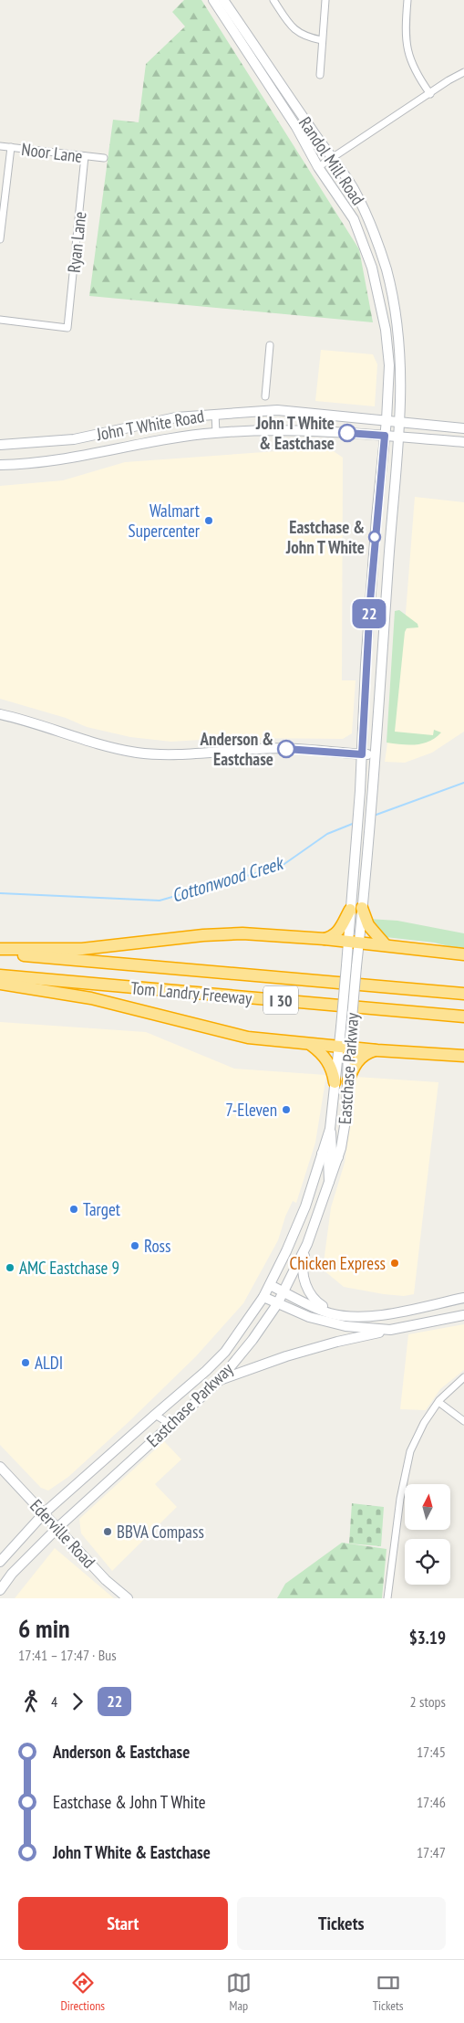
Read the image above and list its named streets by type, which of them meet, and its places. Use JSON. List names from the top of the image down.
{
  "streets": {
    "highway": ["Tom Landry Freeway", "I 30"],
    "main road": [
      "Randol Mill Road",
      "John T White Road",
      "Eastchase Parkway",
      "Ederville Road"
    ],
    "street": ["Noor Lane", "Ryan Lane"]
  },
  "crossings": [
    ["Noor Lane", "Ryan Lane"],
    ["Randol Mill Road", "John T White Road"],
    ["Randol Mill Road", "Eastchase Parkway"],
    ["John T White Road", "Eastchase Parkway"],
    ["Eastchase Parkway", "Ederville Road"]
  ],
  "water": ["Cottonwood Creek"],
  "places": [
    "John T White & Eastchase",
    "Walmart Supercenter",
    "Eastchase & John T White",
    "Anderson & Eastchase",
    "7-Eleven",
    "Target",
    "Ross",
    "Chicken Express",
    "AMC Eastchase 9",
    "ALDI",
    "BBVA Compass"
  ],
  "lines": ["bus line 22"],
  "north": "top",
  "page": {
    "on_map": "22",
    "heading": ["6 min", "17:41 – 17:47 · Bus", "$3.19"],
    "legs": ["4", "22", "2 stops"],
    "list": [
      {
        "name": "Anderson & Eastchase",
        "value": "17:45"
      },
      {
        "name": "Eastchase & John T White",
        "value": "17:46"
      },
      {
        "name": "John T White & Eastchase",
        "value": "17:47"
      }
    ],
    "buttons": ["Start", "Tickets"],
    "tabs": ["Directions", "Map", "Tickets"]
  }
}
